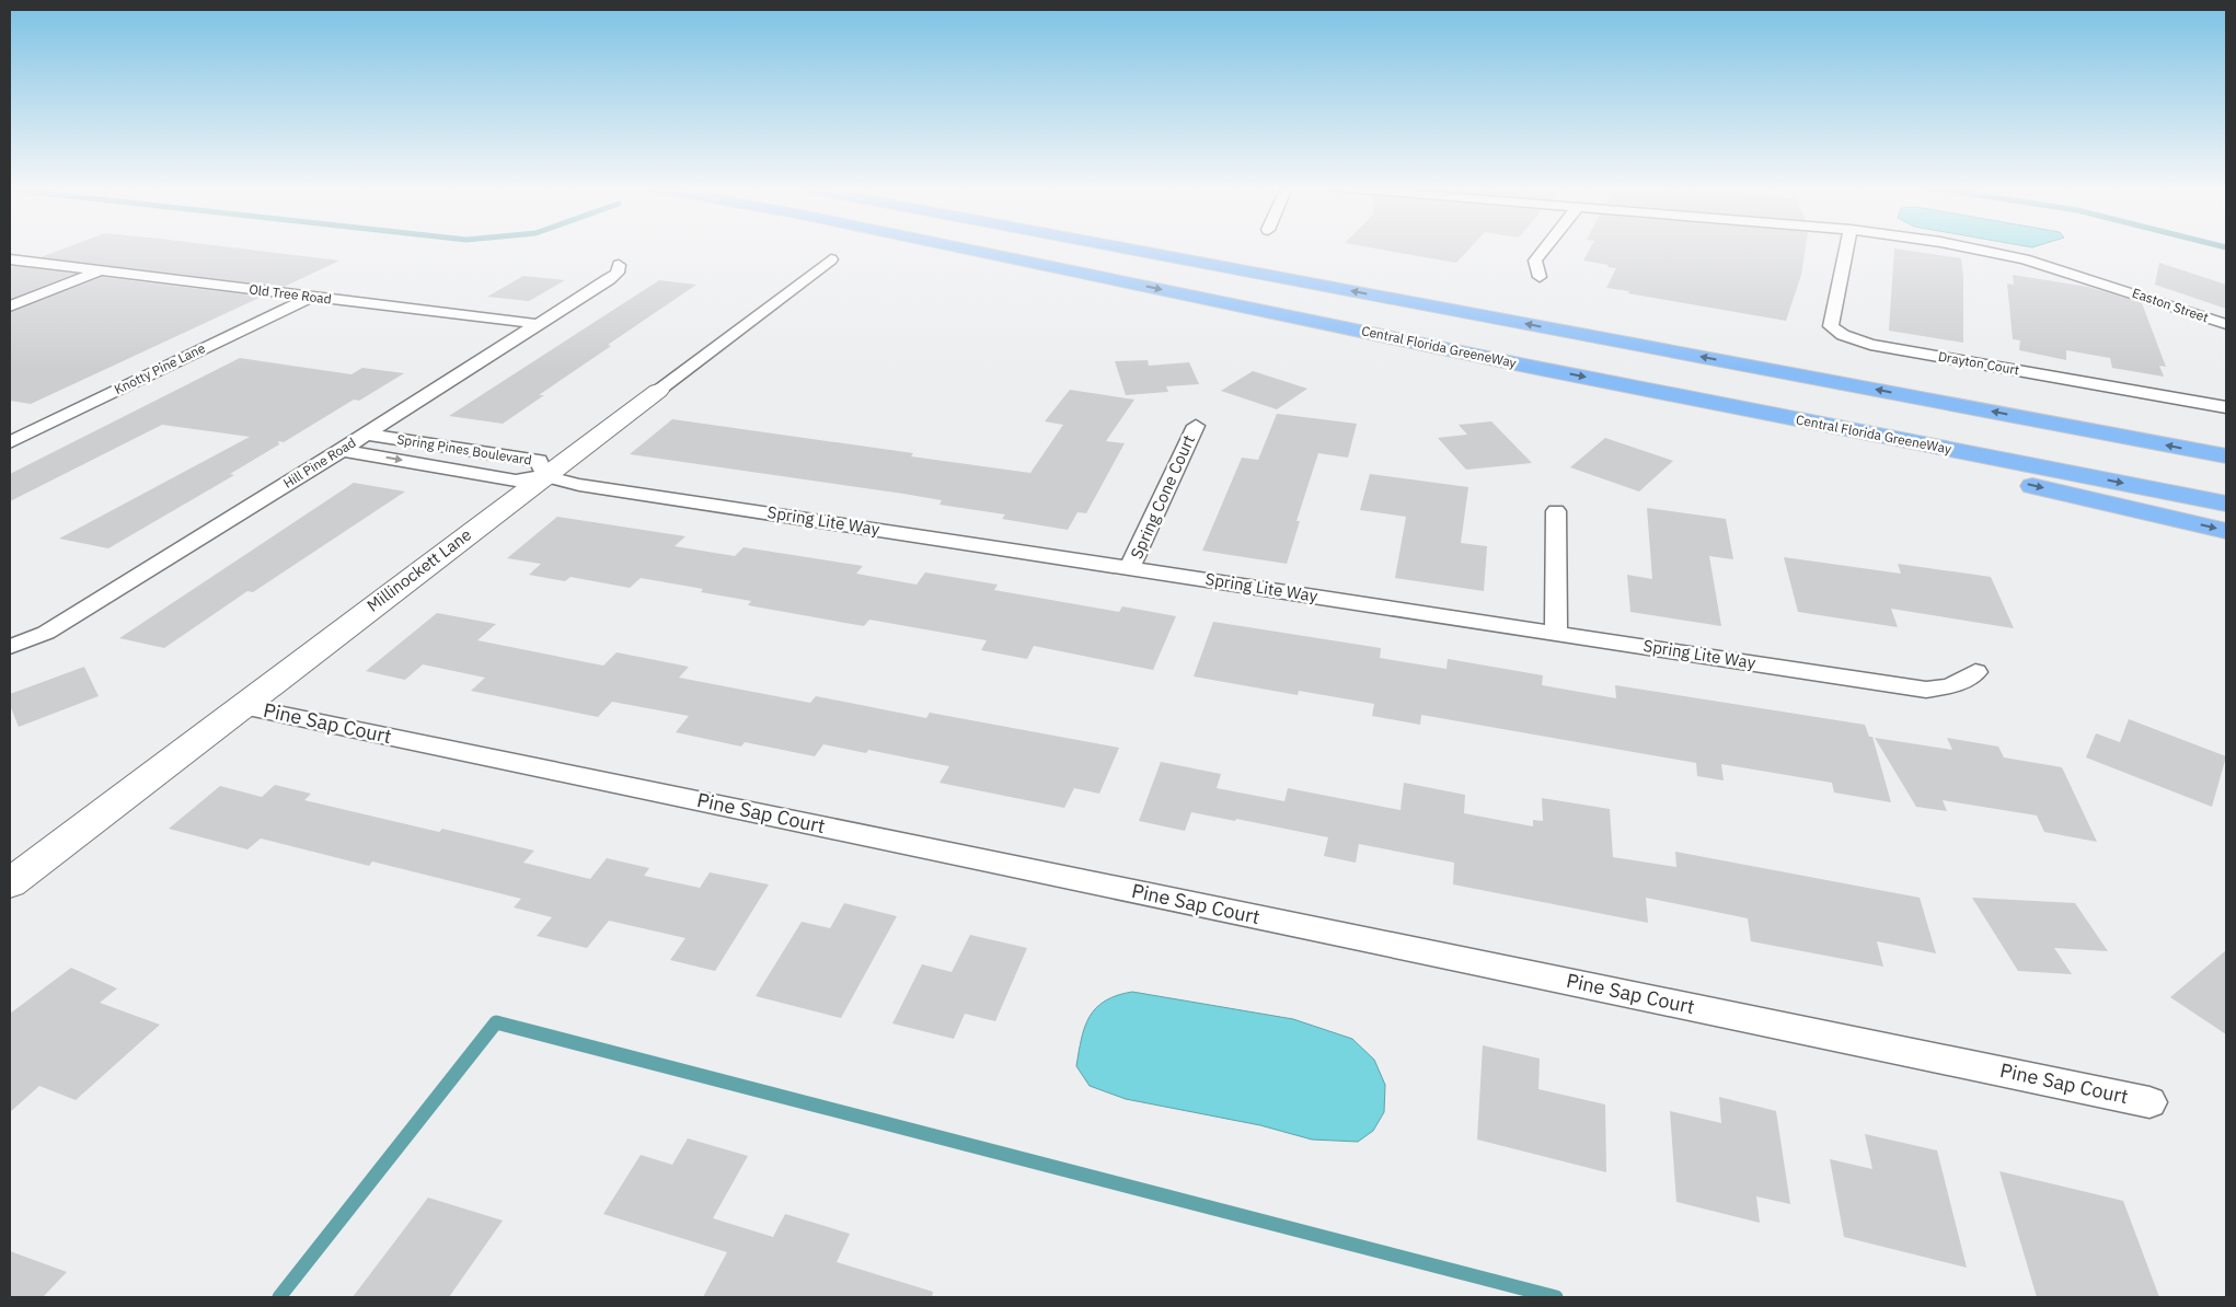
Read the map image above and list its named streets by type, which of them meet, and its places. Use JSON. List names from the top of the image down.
{
  "streets": {
    "highway": ["Central Florida GreeneWay"],
    "street": [
      "Old Tree Road",
      "Easton Street",
      "Drayton Court",
      "Knotty Pine Lane",
      "Spring Pines Boulevard",
      "Hill Pine Road",
      "Spring Cone Court",
      "Spring Lite Way",
      "Millinockett Lane",
      "Pine Sap Court"
    ]
  },
  "crossings": [
    ["Old Tree Road", "Knotty Pine Lane"],
    ["Old Tree Road", "Hill Pine Road"],
    ["Spring Pines Boulevard", "Hill Pine Road"],
    ["Spring Pines Boulevard", "Spring Lite Way"],
    ["Spring Pines Boulevard", "Millinockett Lane"],
    ["Spring Cone Court", "Spring Lite Way"],
    ["Spring Lite Way", "Millinockett Lane"],
    ["Millinockett Lane", "Pine Sap Court"]
  ]
}
